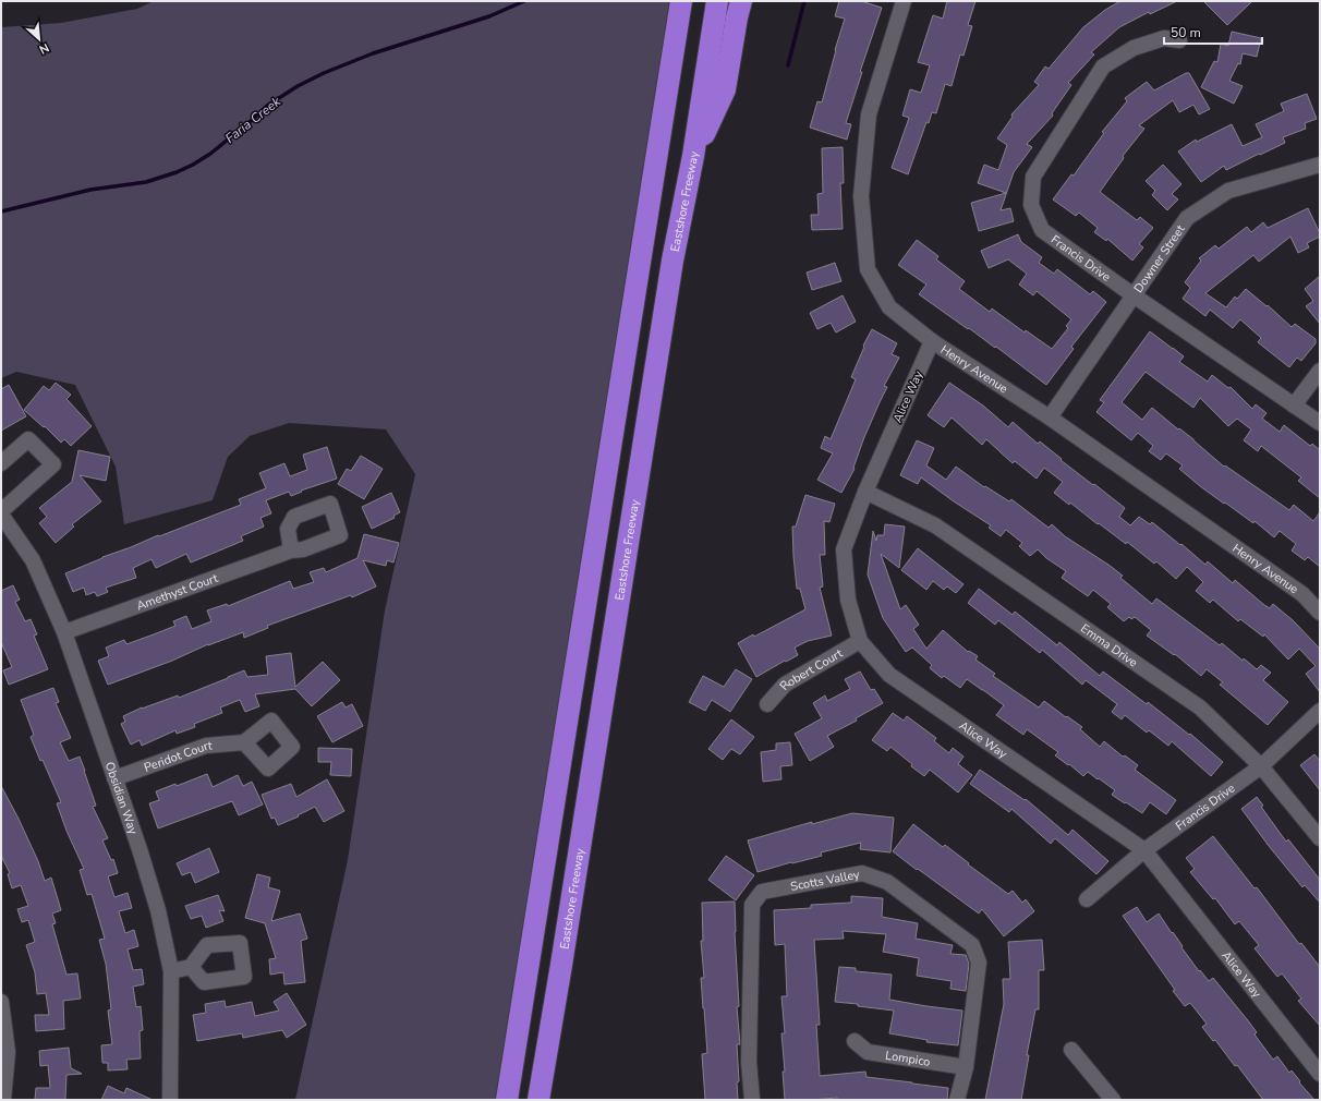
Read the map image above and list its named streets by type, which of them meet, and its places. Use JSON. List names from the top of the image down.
{
  "streets": {
    "highway": ["Eastshore Freeway"],
    "street": [
      "Francis Drive",
      "Downer Street",
      "Henry Avenue",
      "Alice Way",
      "Amethyst Court",
      "Emma Drive",
      "Robert Court",
      "Peridot Court",
      "Obsidian Way",
      "Scotts Valley",
      "Lompico"
    ]
  },
  "crossings": [
    ["Francis Drive", "Downer Street"],
    ["Francis Drive", "Alice Way"],
    ["Francis Drive", "Emma Drive"],
    ["Downer Street", "Henry Avenue"],
    ["Henry Avenue", "Alice Way"],
    ["Alice Way", "Emma Drive"],
    ["Alice Way", "Robert Court"],
    ["Amethyst Court", "Obsidian Way"],
    ["Peridot Court", "Obsidian Way"],
    ["Scotts Valley", "Lompico"]
  ],
  "water": ["Faria Creek"],
  "scale_bar": "50 m",
  "north": "bottom right"
}
